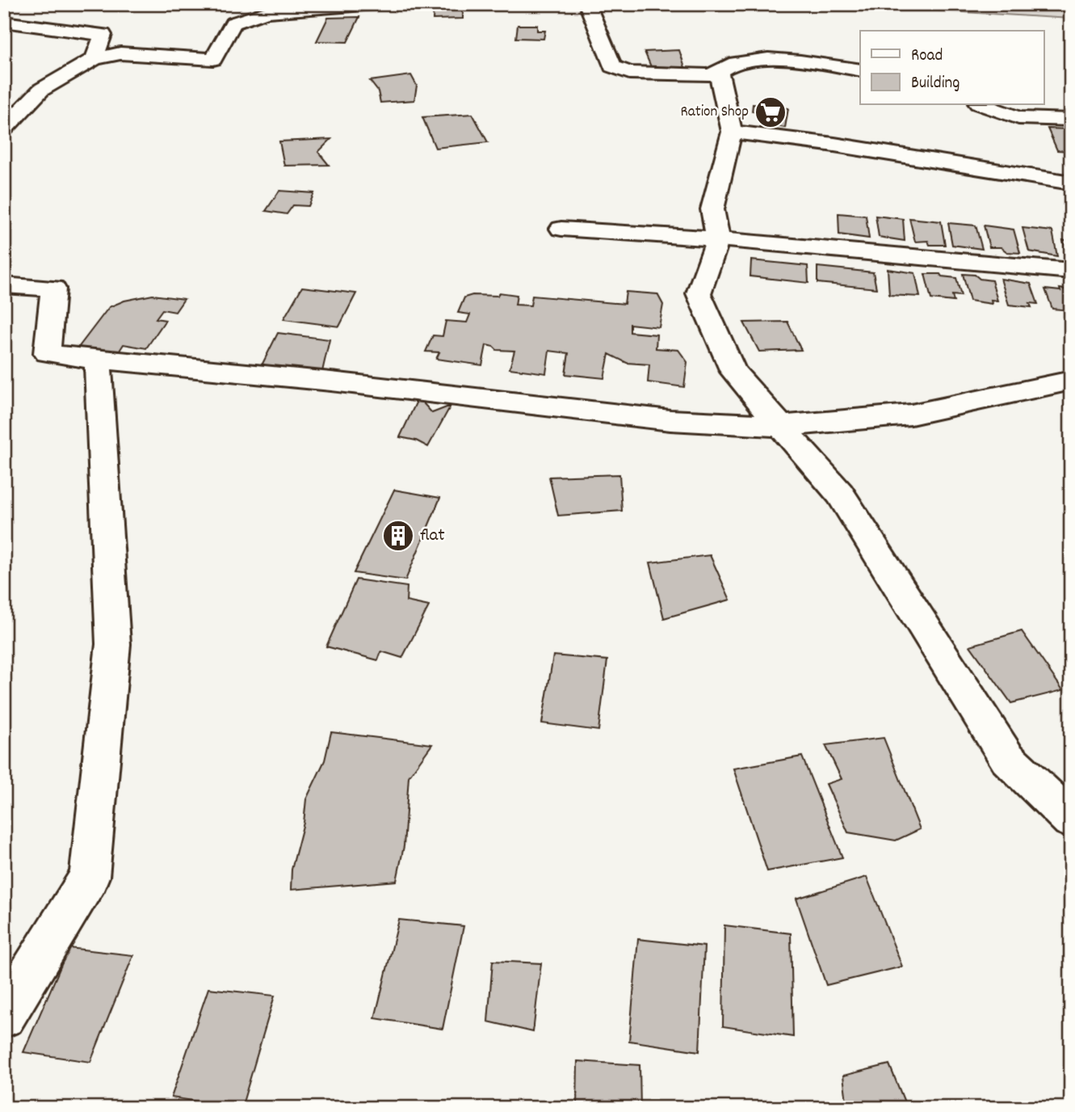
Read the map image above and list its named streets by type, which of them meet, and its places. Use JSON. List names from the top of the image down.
{
  "places": {
    "supermarket": ["Ration Shop"],
    "building": ["flat"]
  },
  "legend": ["Road", "Building"]
}
